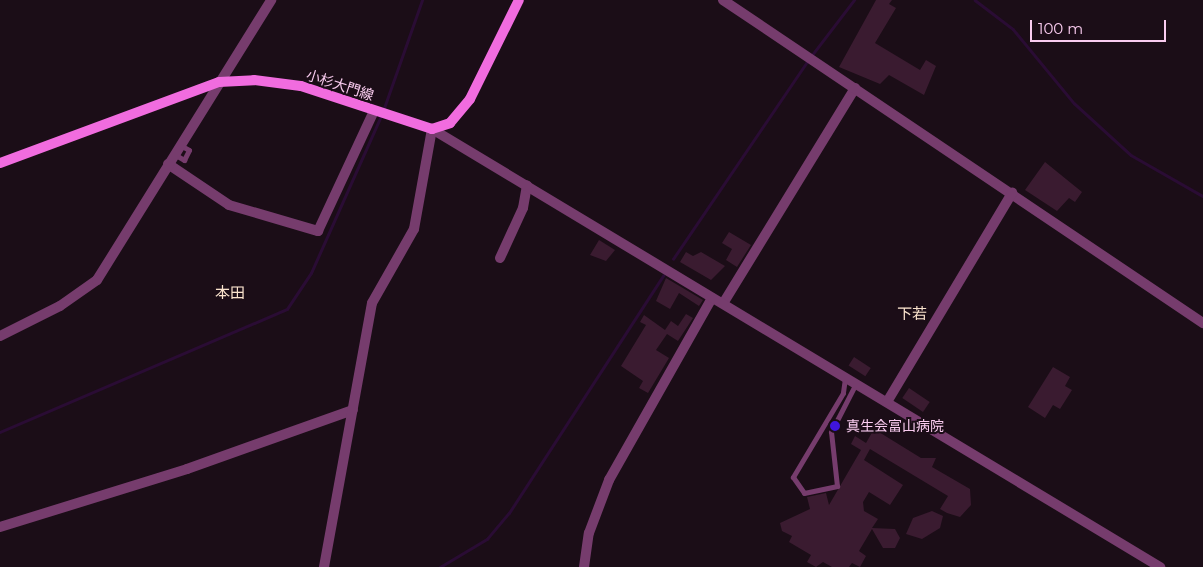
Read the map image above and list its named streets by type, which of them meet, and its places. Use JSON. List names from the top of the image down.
{
  "streets": {
    "main road": ["小杉大門線"]
  },
  "districts": ["本田", "下若"],
  "places": ["真生会富山病院"],
  "scale_bar": "100 m"
}
